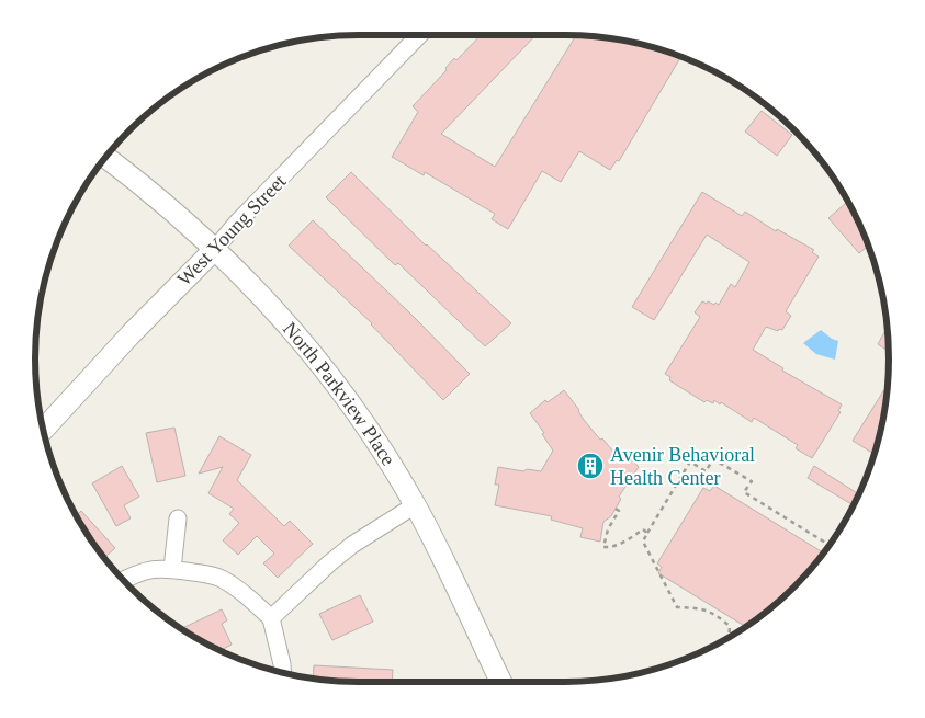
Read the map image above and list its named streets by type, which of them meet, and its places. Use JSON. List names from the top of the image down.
{
  "streets": {
    "street": ["West Young Street", "North Parkview Place"]
  },
  "crossings": [
    ["West Young Street", "North Parkview Place"]
  ],
  "places": {
    "building": ["Avenir Behavioral Health Center"]
  }
}
